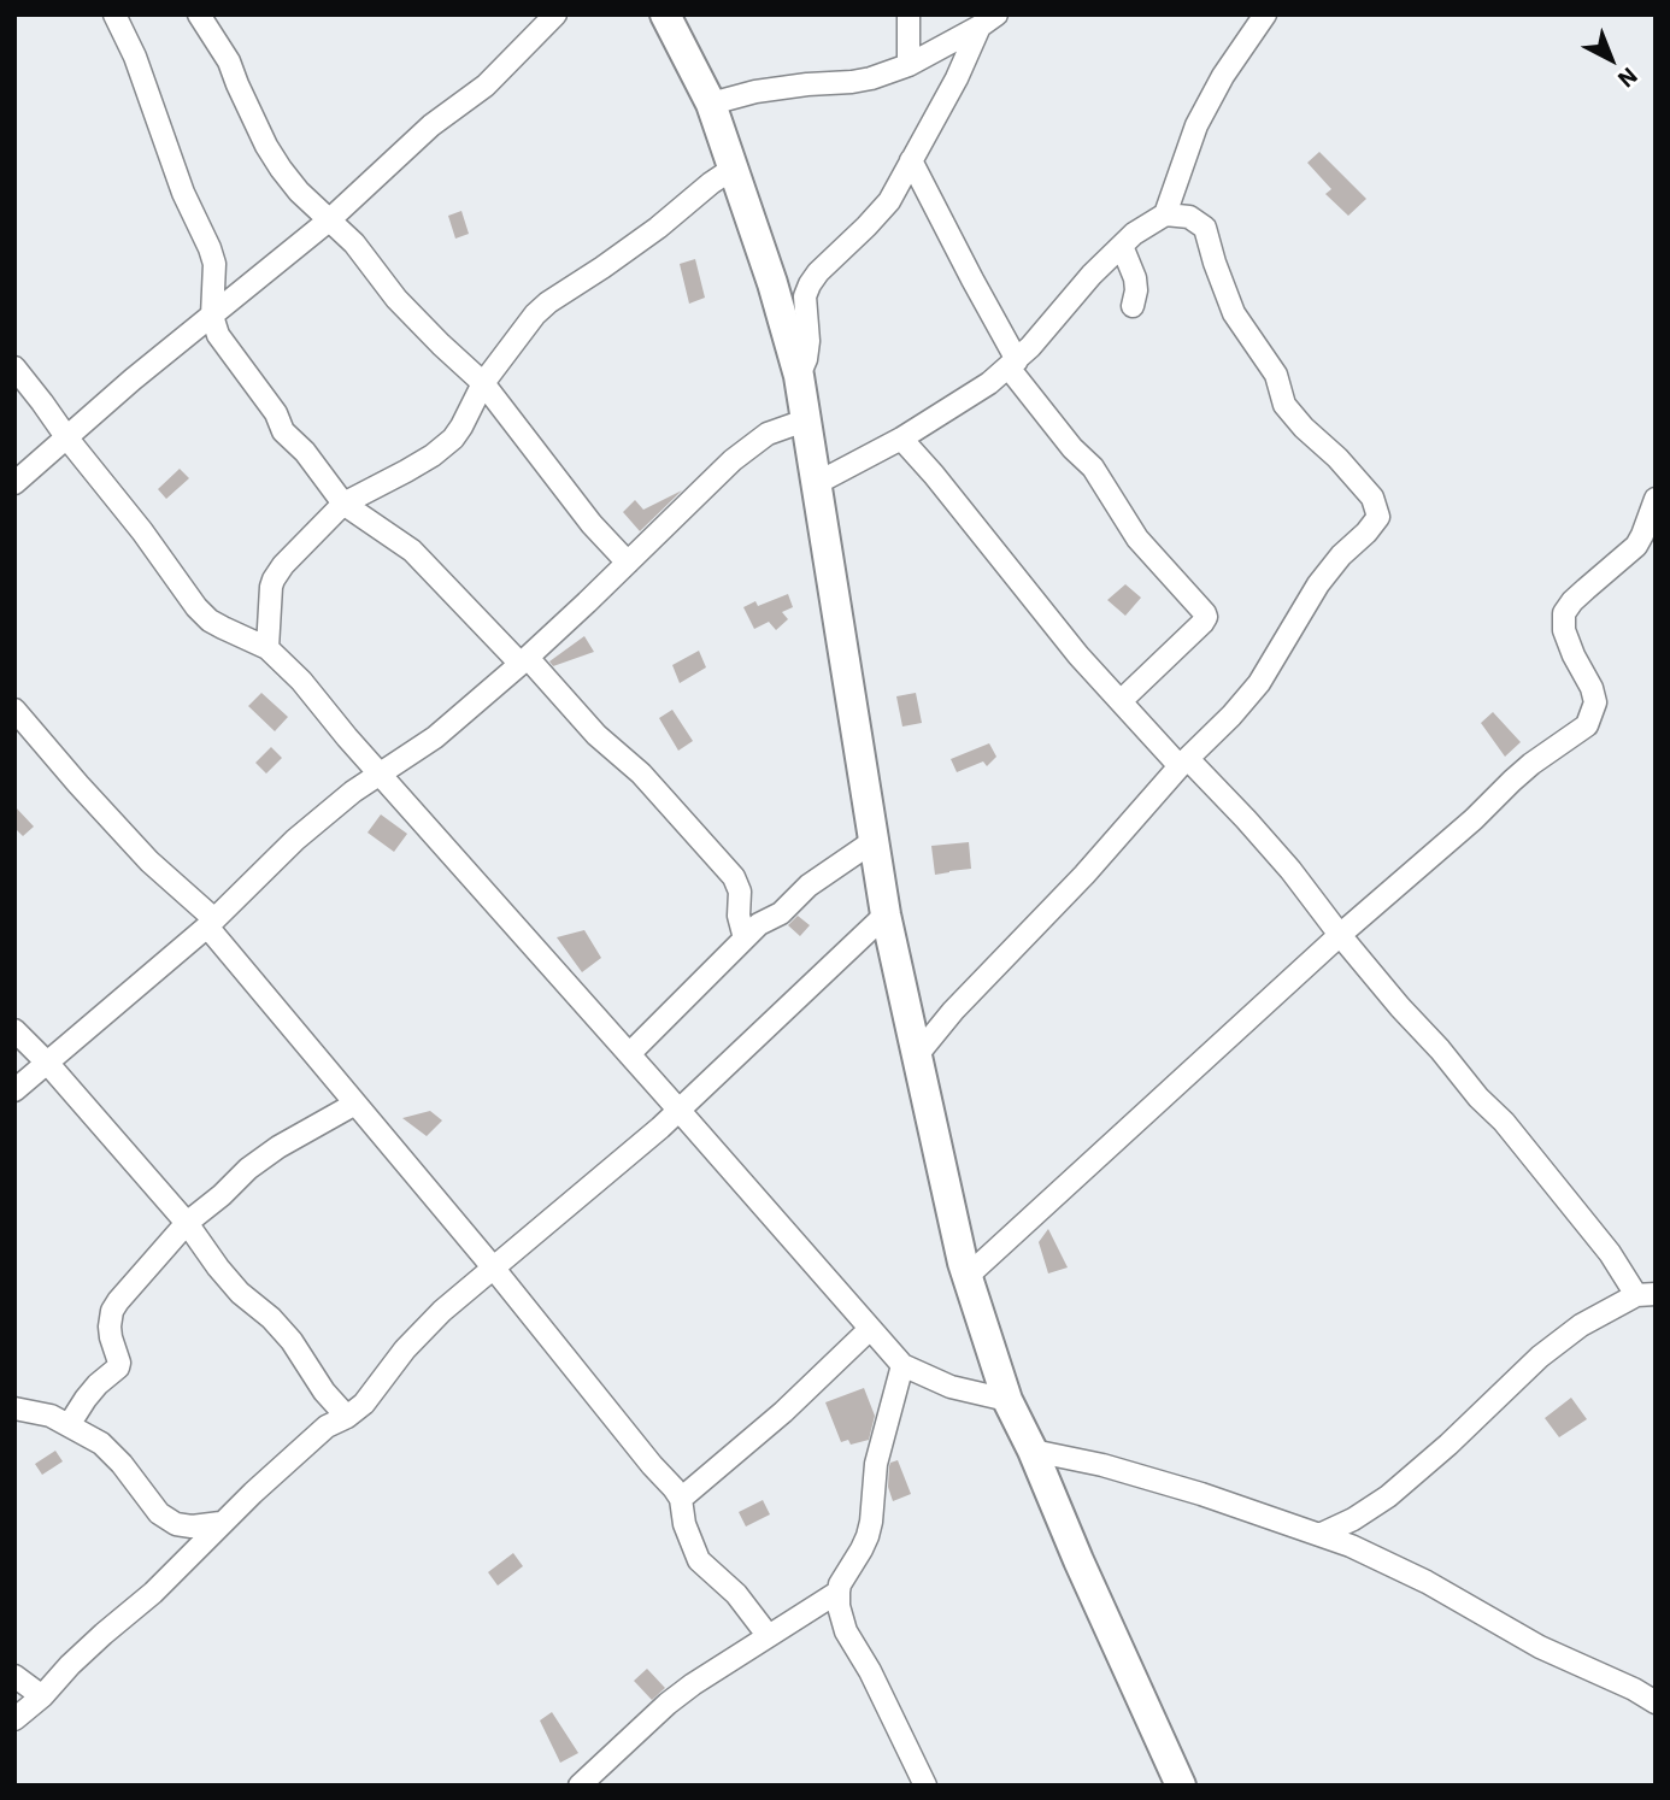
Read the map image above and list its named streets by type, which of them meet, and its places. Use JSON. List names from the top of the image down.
{
  "north": "bottom right"
}
